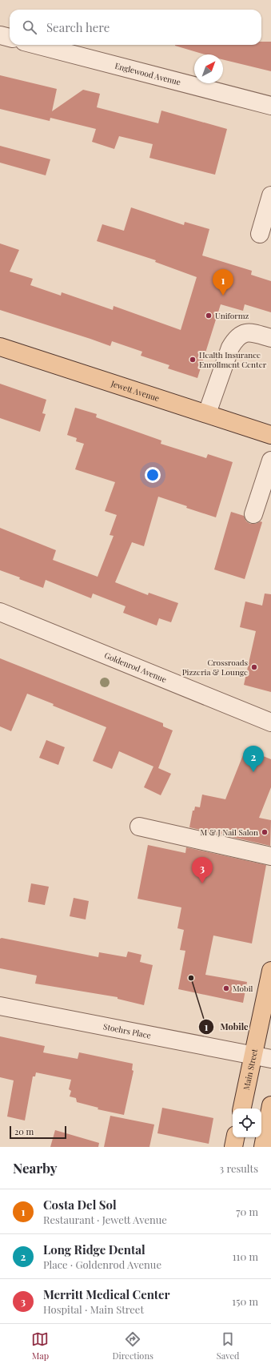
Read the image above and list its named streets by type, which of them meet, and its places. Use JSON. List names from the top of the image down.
{
  "streets": {
    "main road": ["Jewett Avenue", "Main Street"],
    "street": ["Englewood Avenue", "Goldenrod Avenue", "Stoehrs Place"]
  },
  "crossings": [
    ["Stoehrs Place", "Main Street"]
  ],
  "places": [
    "Uniformz",
    "Health Insurance Enrollment Center",
    "Crossroads Pizzeria & Lounge",
    "M & J Nail Salon",
    "Mobile",
    "Mobil"
  ],
  "scale_bar": "20 m",
  "north": "top right",
  "page": {
    "search": "Search here",
    "pins": ["1", "2", "3"],
    "scale": "20 m",
    "heading": ["Nearby", "3 results"],
    "list": [
      {
        "mark": "1",
        "name": "Costa Del Sol",
        "note": "Restaurant · Jewett Avenue",
        "value": "70 m"
      },
      {
        "mark": "2",
        "name": "Long Ridge Dental",
        "note": "Place · Goldenrod Avenue",
        "value": "110 m"
      },
      {
        "mark": "3",
        "name": "Merritt Medical Center",
        "note": "Hospital · Main Street",
        "value": "150 m"
      }
    ],
    "nav": ["Map", "Directions", "Saved"]
  }
}
